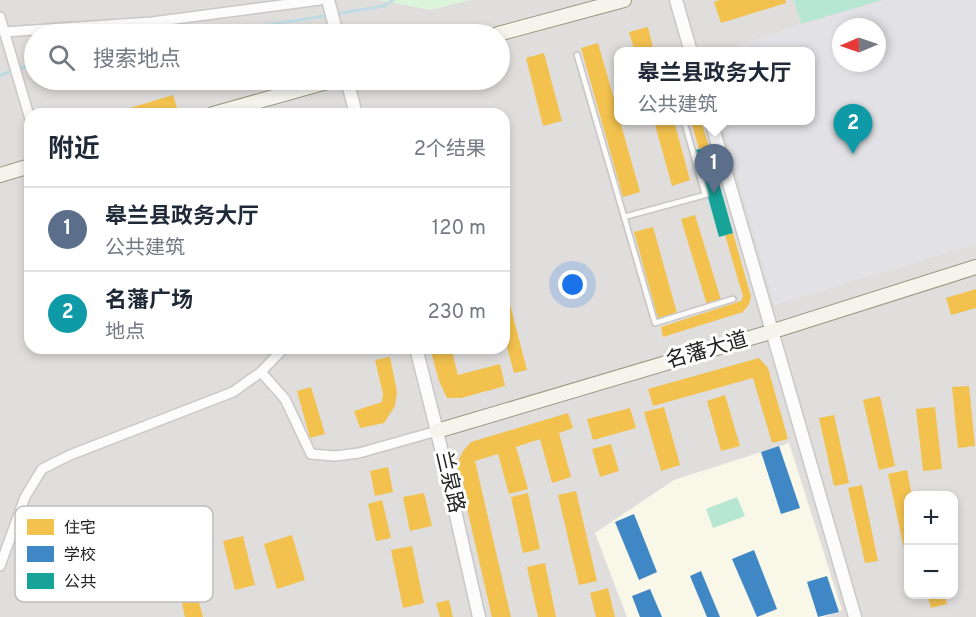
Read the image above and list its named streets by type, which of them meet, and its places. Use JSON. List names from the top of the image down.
{
  "streets": {
    "main road": ["名藩大道"],
    "street": ["兰泉路"]
  },
  "crossings": [
    ["名藩大道", "兰泉路"]
  ],
  "legend": ["住宅", "学校", "公共"],
  "north": "left",
  "page": {
    "search": "搜索地点",
    "popup": ["皋兰县政务大厅", "公共建筑"],
    "pins": ["2", "1"],
    "heading": ["附近", "2个结果"],
    "list": [
      {
        "mark": "1",
        "name": "皋兰县政务大厅",
        "note": "公共建筑",
        "value": "120 m"
      },
      {
        "mark": "2",
        "name": "名藩广场",
        "note": "地点",
        "value": "230 m"
      }
    ],
    "map_buttons": ["+", "−"]
  }
}
